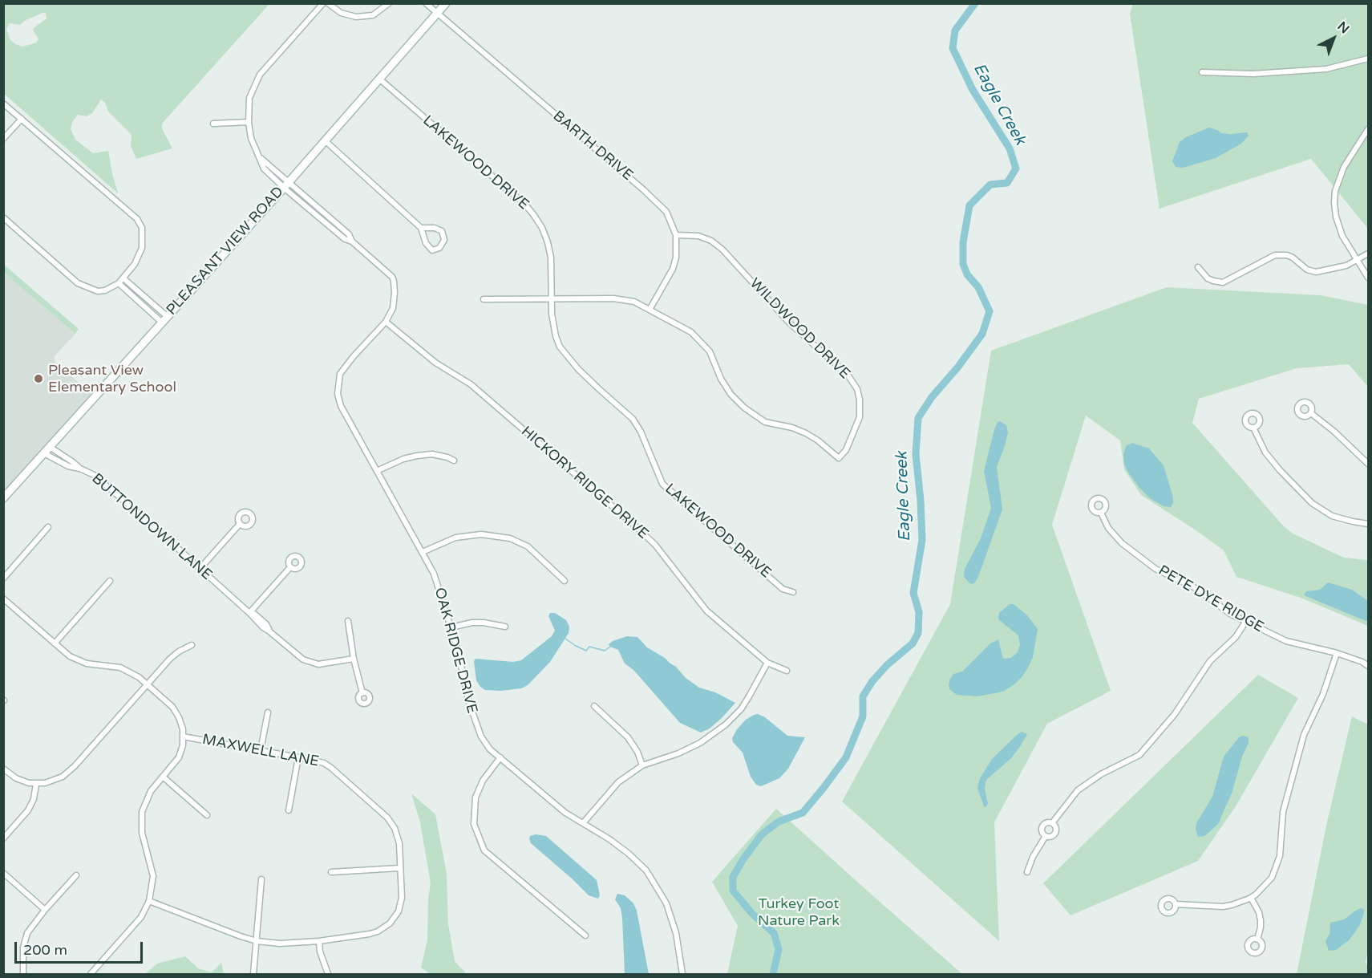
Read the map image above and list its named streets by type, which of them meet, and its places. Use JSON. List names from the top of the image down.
{
  "streets": {
    "main road": ["PLEASANT VIEW ROAD"],
    "street": [
      "BARTH DRIVE",
      "LAKEWOOD DRIVE",
      "WILDWOOD DRIVE",
      "HICKORY RIDGE DRIVE",
      "BUTTONDOWN LANE",
      "PETE DYE RIDGE",
      "OAK RIDGE DRIVE",
      "MAXWELL LANE"
    ]
  },
  "crossings": [
    ["BARTH DRIVE", "PLEASANT VIEW ROAD"],
    ["BARTH DRIVE", "WILDWOOD DRIVE"],
    ["LAKEWOOD DRIVE", "PLEASANT VIEW ROAD"],
    ["LAKEWOOD DRIVE", "WILDWOOD DRIVE"],
    ["PLEASANT VIEW ROAD", "BUTTONDOWN LANE"],
    ["PLEASANT VIEW ROAD", "OAK RIDGE DRIVE"],
    ["HICKORY RIDGE DRIVE", "OAK RIDGE DRIVE"]
  ],
  "water": ["Eagle Creek"],
  "parks": ["Turkey Foot Nature Park"],
  "places": ["Pleasant View Elementary School"],
  "scale_bar": "200 m",
  "north": "top right"
}
